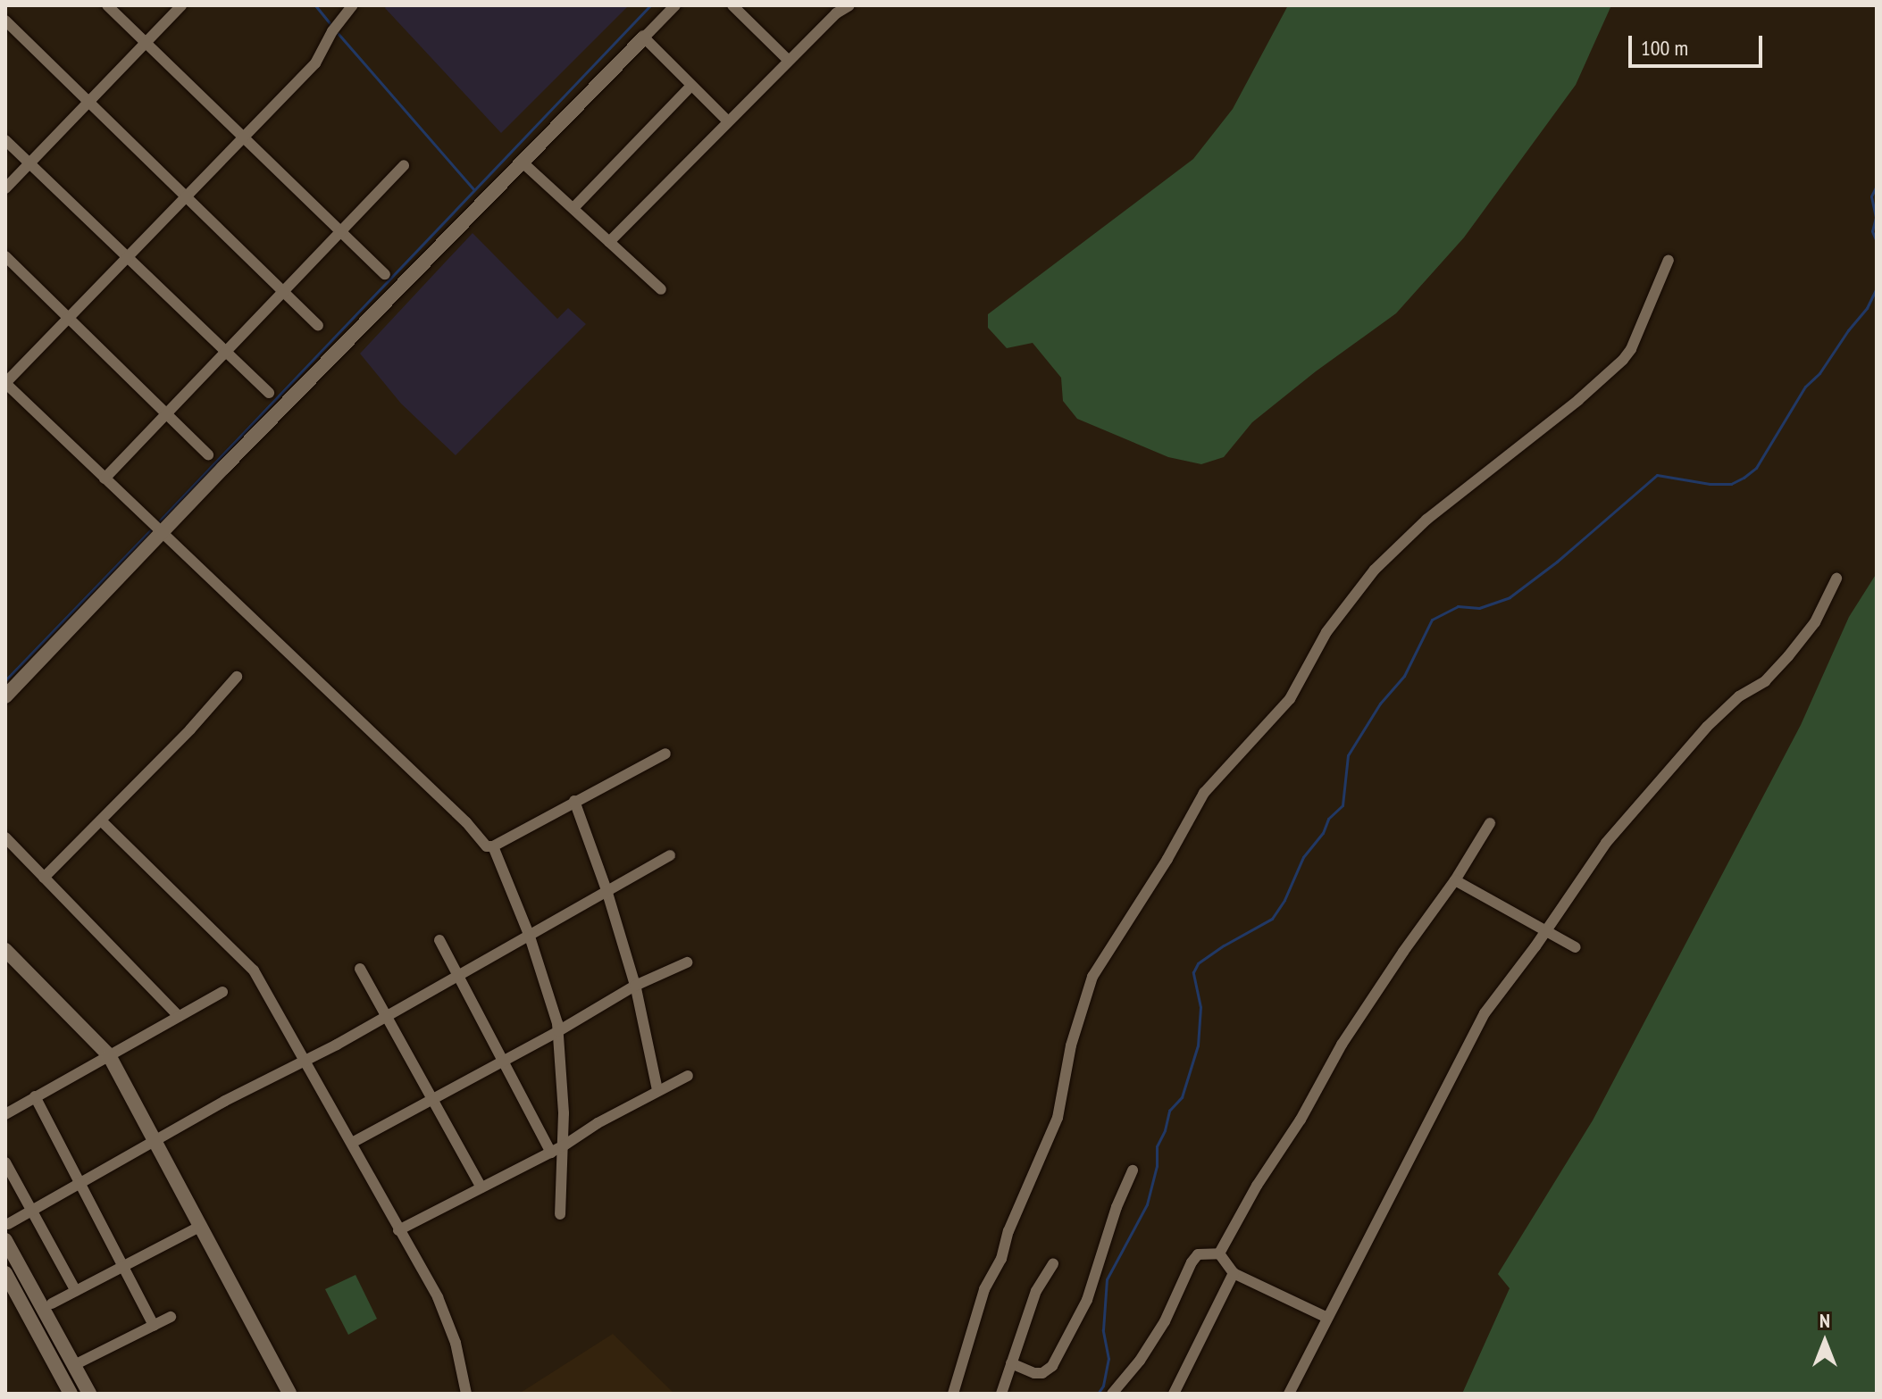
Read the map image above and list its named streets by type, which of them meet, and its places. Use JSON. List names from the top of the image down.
{
  "scale_bar": "100 m",
  "north": "top"
}
